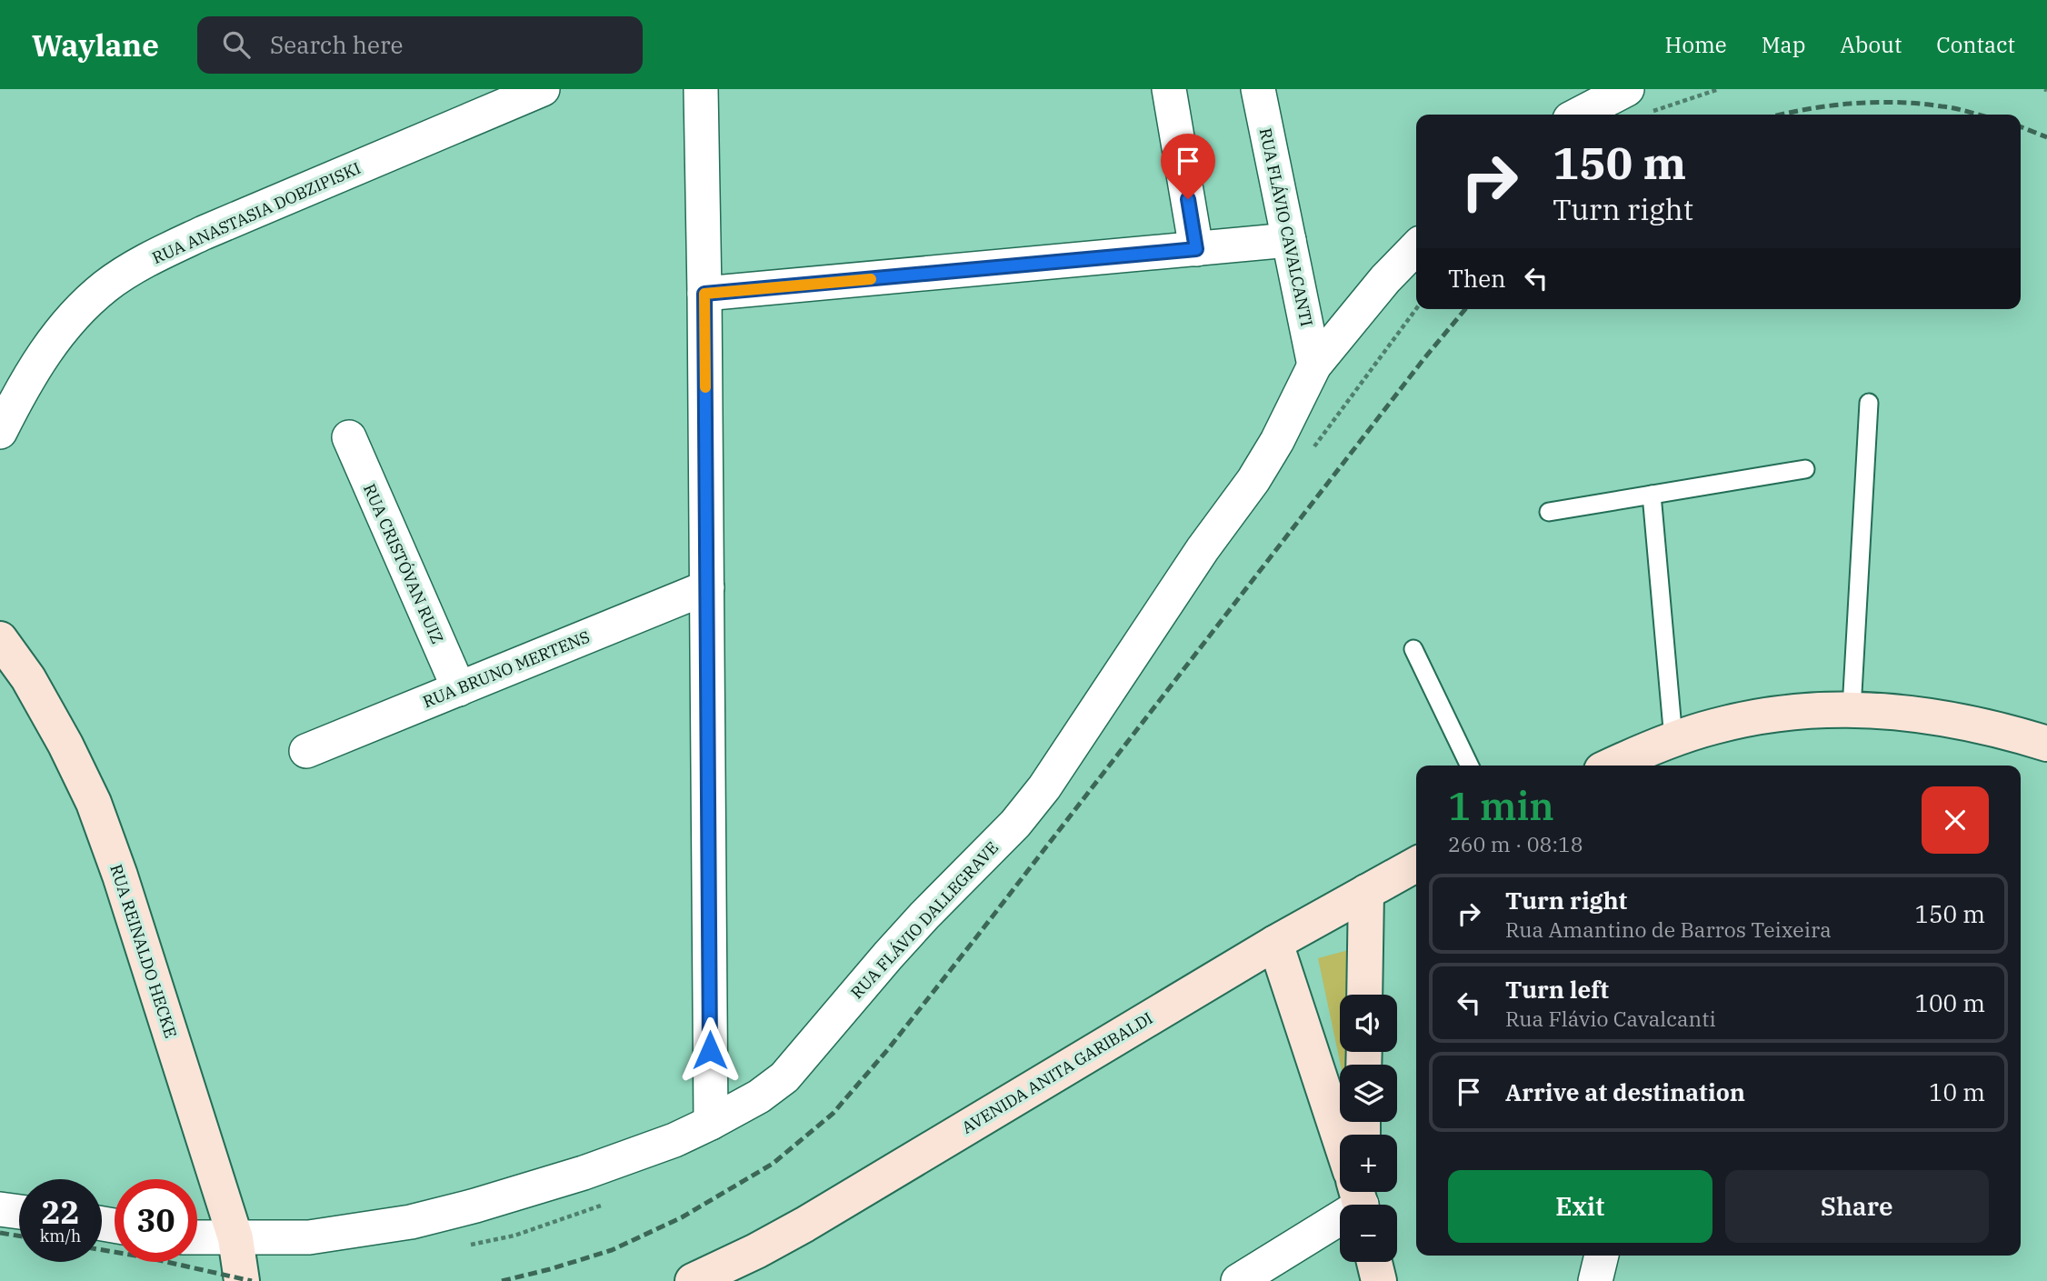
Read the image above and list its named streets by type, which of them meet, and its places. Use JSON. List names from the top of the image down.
{
  "streets": {
    "main road": ["RUA REINALDO HECKE", "AVENIDA ANITA GARIBALDI"],
    "street": [
      "RUA ANASTASIA DOBZIPISKI",
      "RUA FLÁVIO CAVALCANTI",
      "RUA CRISTÓVAN RUIZ",
      "RUA BRUNO MERTENS",
      "RUA FLÁVIO DALLEGRAVE"
    ]
  },
  "crossings": [
    ["RUA FLÁVIO CAVALCANTI", "RUA FLÁVIO DALLEGRAVE"],
    ["RUA CRISTÓVAN RUIZ", "RUA BRUNO MERTENS"],
    ["RUA FLÁVIO DALLEGRAVE", "RUA REINALDO HECKE"]
  ],
  "page": {
    "header": "Waylane",
    "search": "Search here",
    "nav": [
      "Home",
      "Map",
      "About",
      "Contact"
    ],
    "turn": ["150 m", "Turn right"],
    "then": "Then",
    "heading": ["1 min", "260 m · 08:18"],
    "list": [
      {
        "name": "Turn right",
        "note": "Rua Amantino de Barros Teixeira",
        "value": "150 m"
      },
      {
        "name": "Turn left",
        "note": "Rua Flávio Cavalcanti",
        "value": "100 m"
      },
      {
        "name": "Arrive at destination",
        "value": "10 m"
      }
    ],
    "map_buttons": ["+", "−"],
    "buttons": ["Exit", "Share"],
    "speed": "22 km/h",
    "limit": "30"
  }
}
